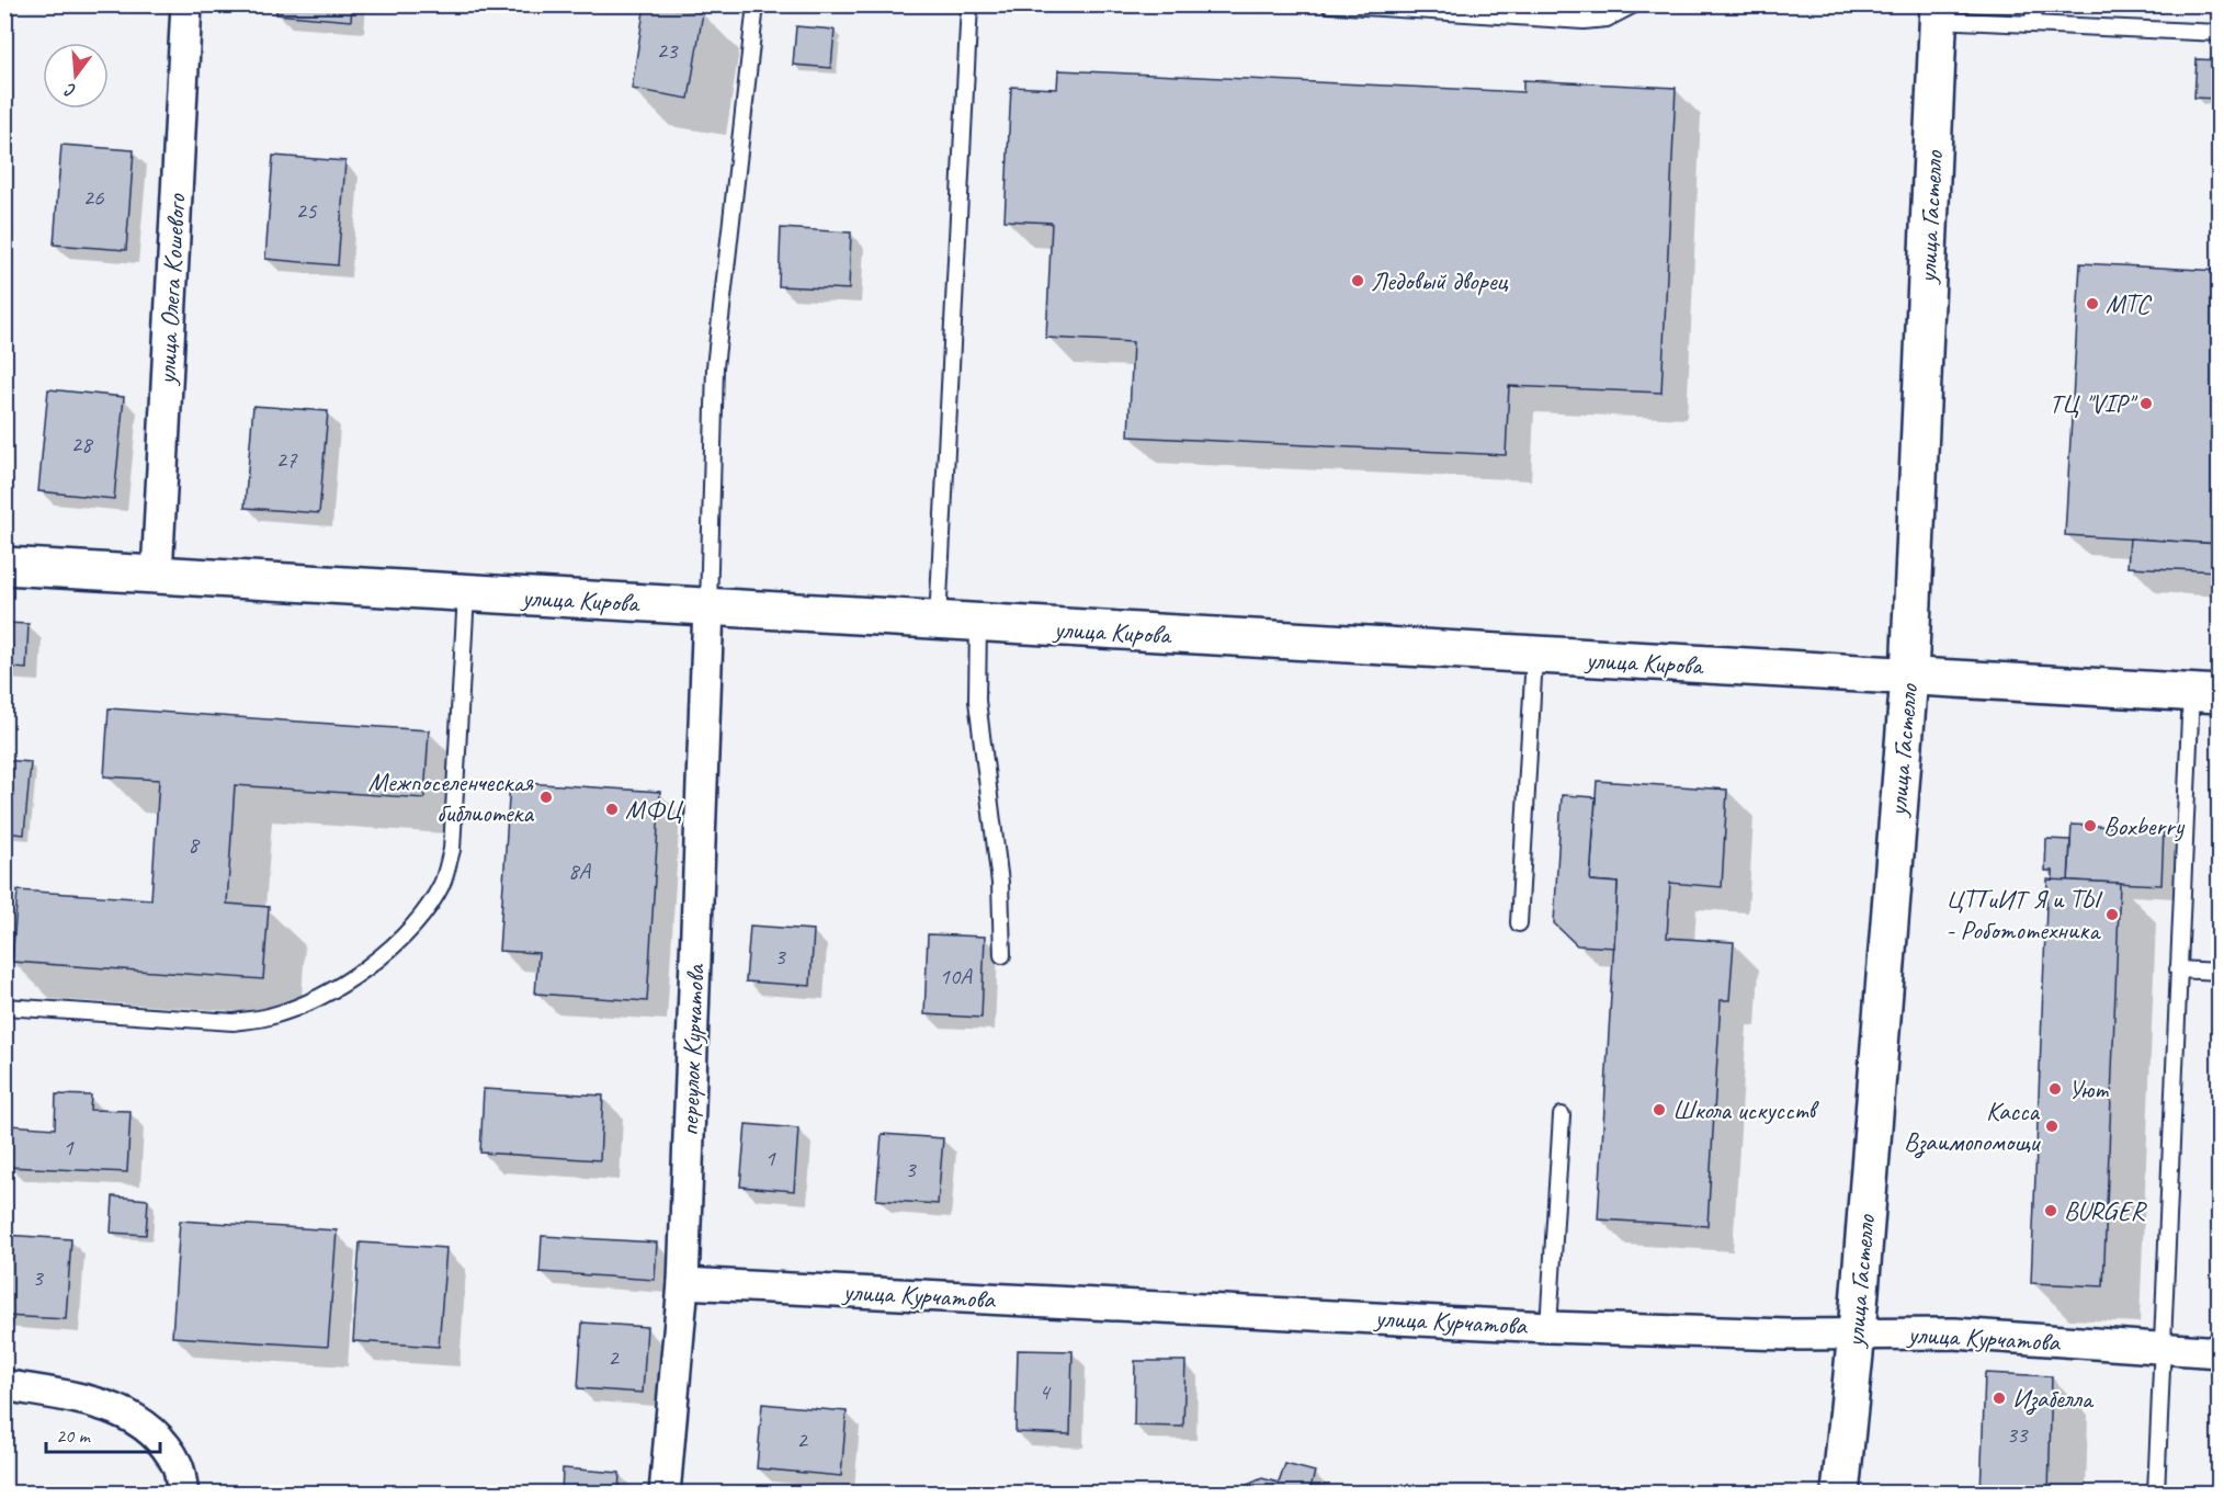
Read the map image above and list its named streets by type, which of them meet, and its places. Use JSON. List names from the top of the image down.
{
  "streets": {
    "street": [
      "улица Гастелло",
      "улица Олега Кошевого",
      "улица Кирова",
      "переулок Курчатова",
      "улица Курчатова"
    ]
  },
  "crossings": [
    ["улица Гастелло", "улица Кирова"],
    ["улица Гастелло", "улица Курчатова"],
    ["улица Олега Кошевого", "улица Кирова"],
    ["улица Кирова", "переулок Курчатова"],
    ["переулок Курчатова", "улица Курчатова"]
  ],
  "places": [
    "Ледовый дворец",
    "МТС",
    "ТЦ \"VIP\"",
    "Межпоселенческая библиотека",
    "МФЦ",
    "Boxberry",
    "ЦТТиИТ Я и ТЫ - Робототехника",
    "Уют",
    "Школа искусств",
    "Касса Взаимопомощи",
    "BURGER",
    "Изабелла"
  ],
  "house_numbers": [
    "23",
    "26",
    "25",
    "28",
    "27",
    "8",
    "8А",
    "3",
    "10А",
    "1",
    "1",
    "3",
    "3",
    "2",
    "4",
    "33",
    "2"
  ],
  "scale_bar": "20 m",
  "north": "bottom"
}
